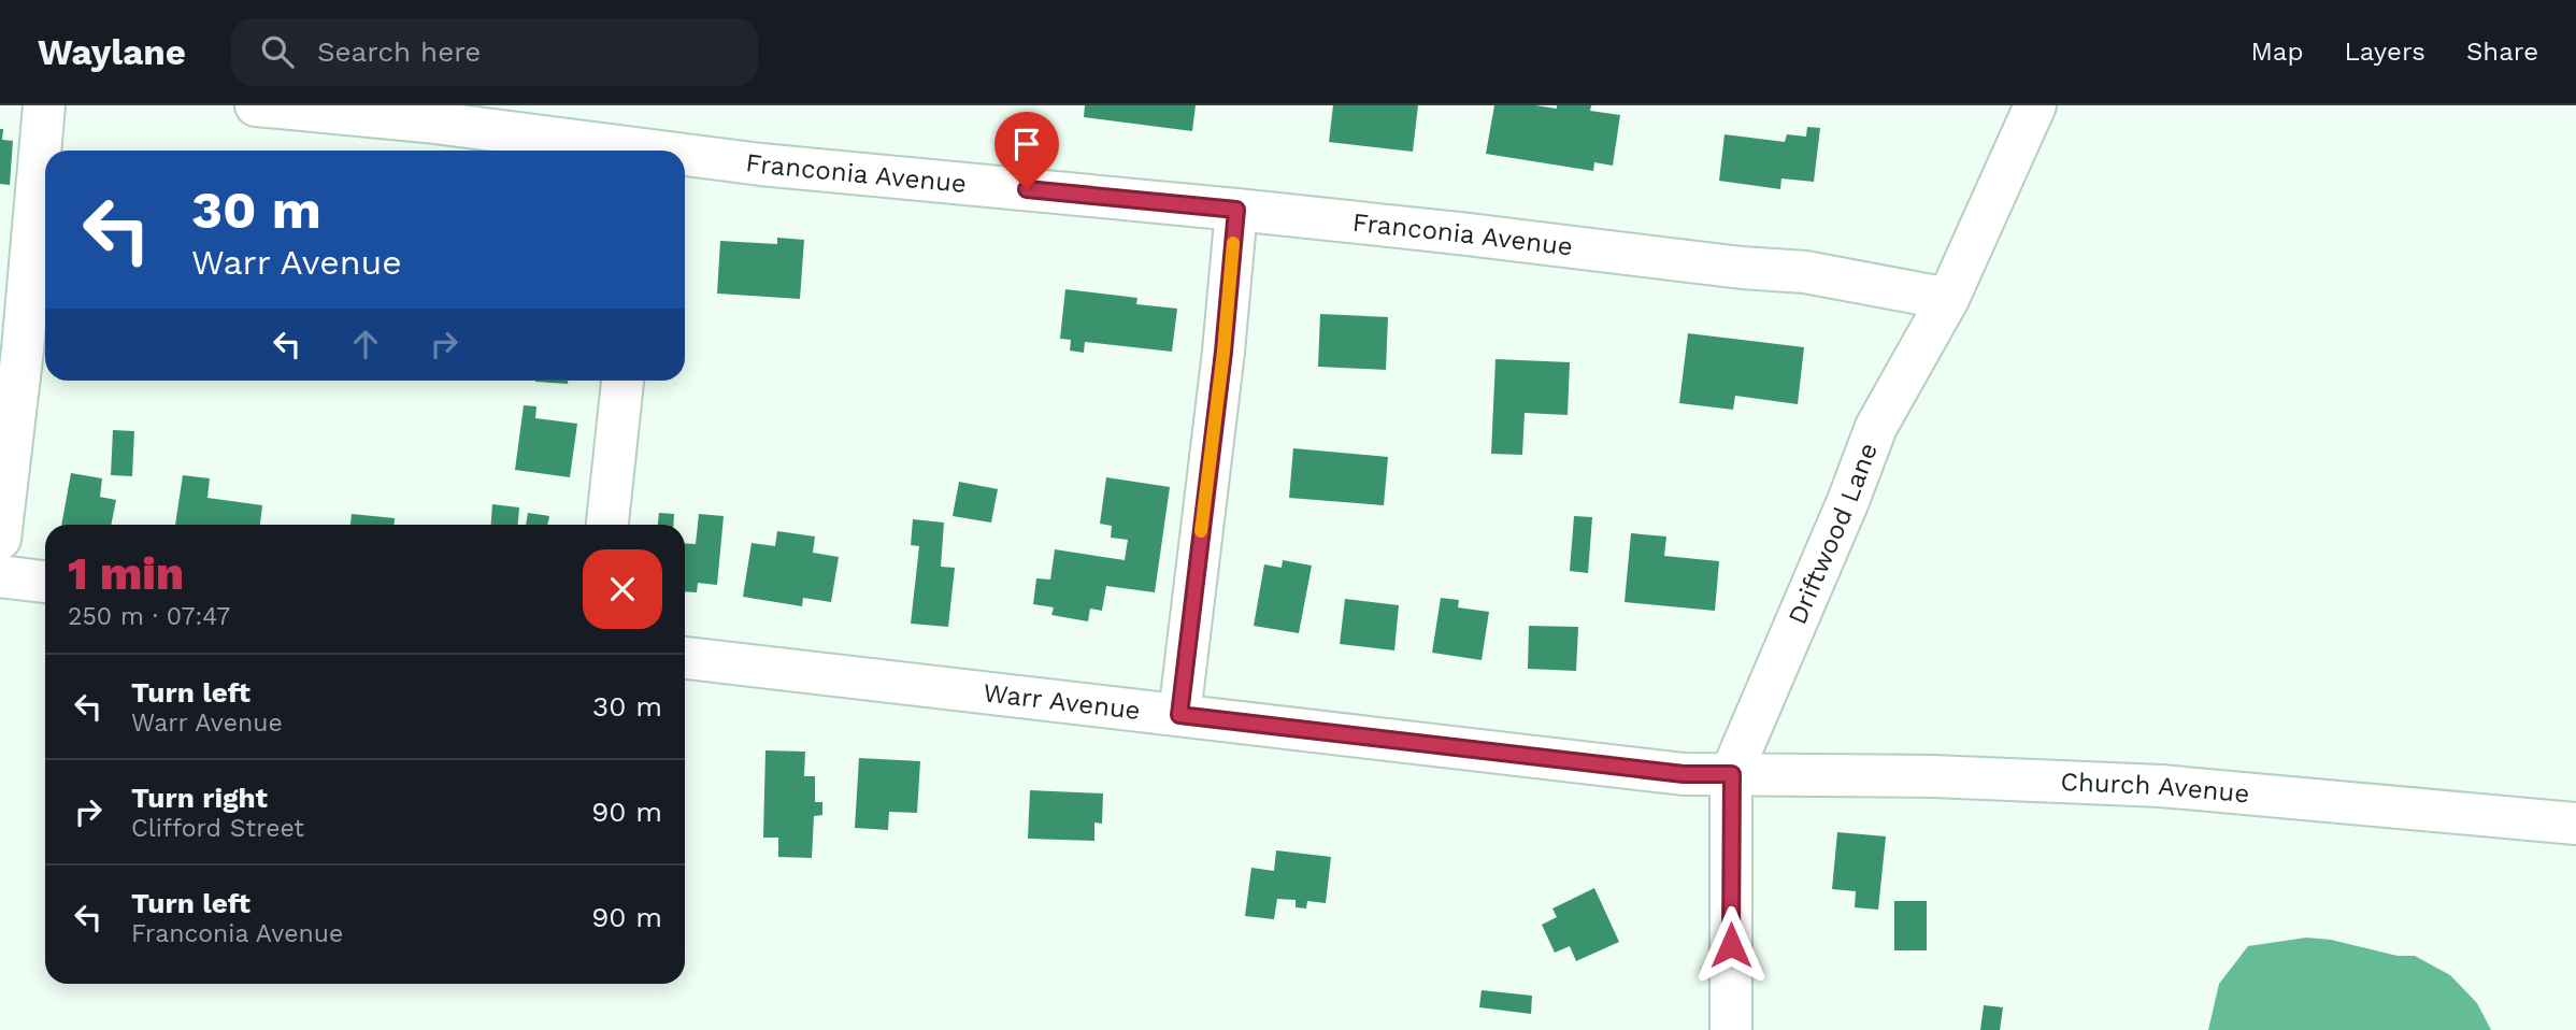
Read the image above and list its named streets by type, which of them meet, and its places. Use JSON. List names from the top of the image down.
{
  "streets": {
    "street": [
      "Franconia Avenue",
      "Driftwood Lane",
      "Warr Avenue",
      "Church Avenue"
    ]
  },
  "crossings": [
    ["Franconia Avenue", "Driftwood Lane"],
    ["Driftwood Lane", "Warr Avenue"],
    ["Driftwood Lane", "Church Avenue"],
    ["Warr Avenue", "Church Avenue"]
  ],
  "page": {
    "header": "Waylane",
    "search": "Search here",
    "nav": ["Map", "Layers", "Share"],
    "turn": ["30 m", "Warr Avenue"],
    "heading": ["1 min", "250 m · 07:47"],
    "list": [
      {
        "name": "Turn left",
        "note": "Warr Avenue",
        "value": "30 m"
      },
      {
        "name": "Turn right",
        "note": "Clifford Street",
        "value": "90 m"
      },
      {
        "name": "Turn left",
        "note": "Franconia Avenue",
        "value": "90 m"
      }
    ]
  }
}
